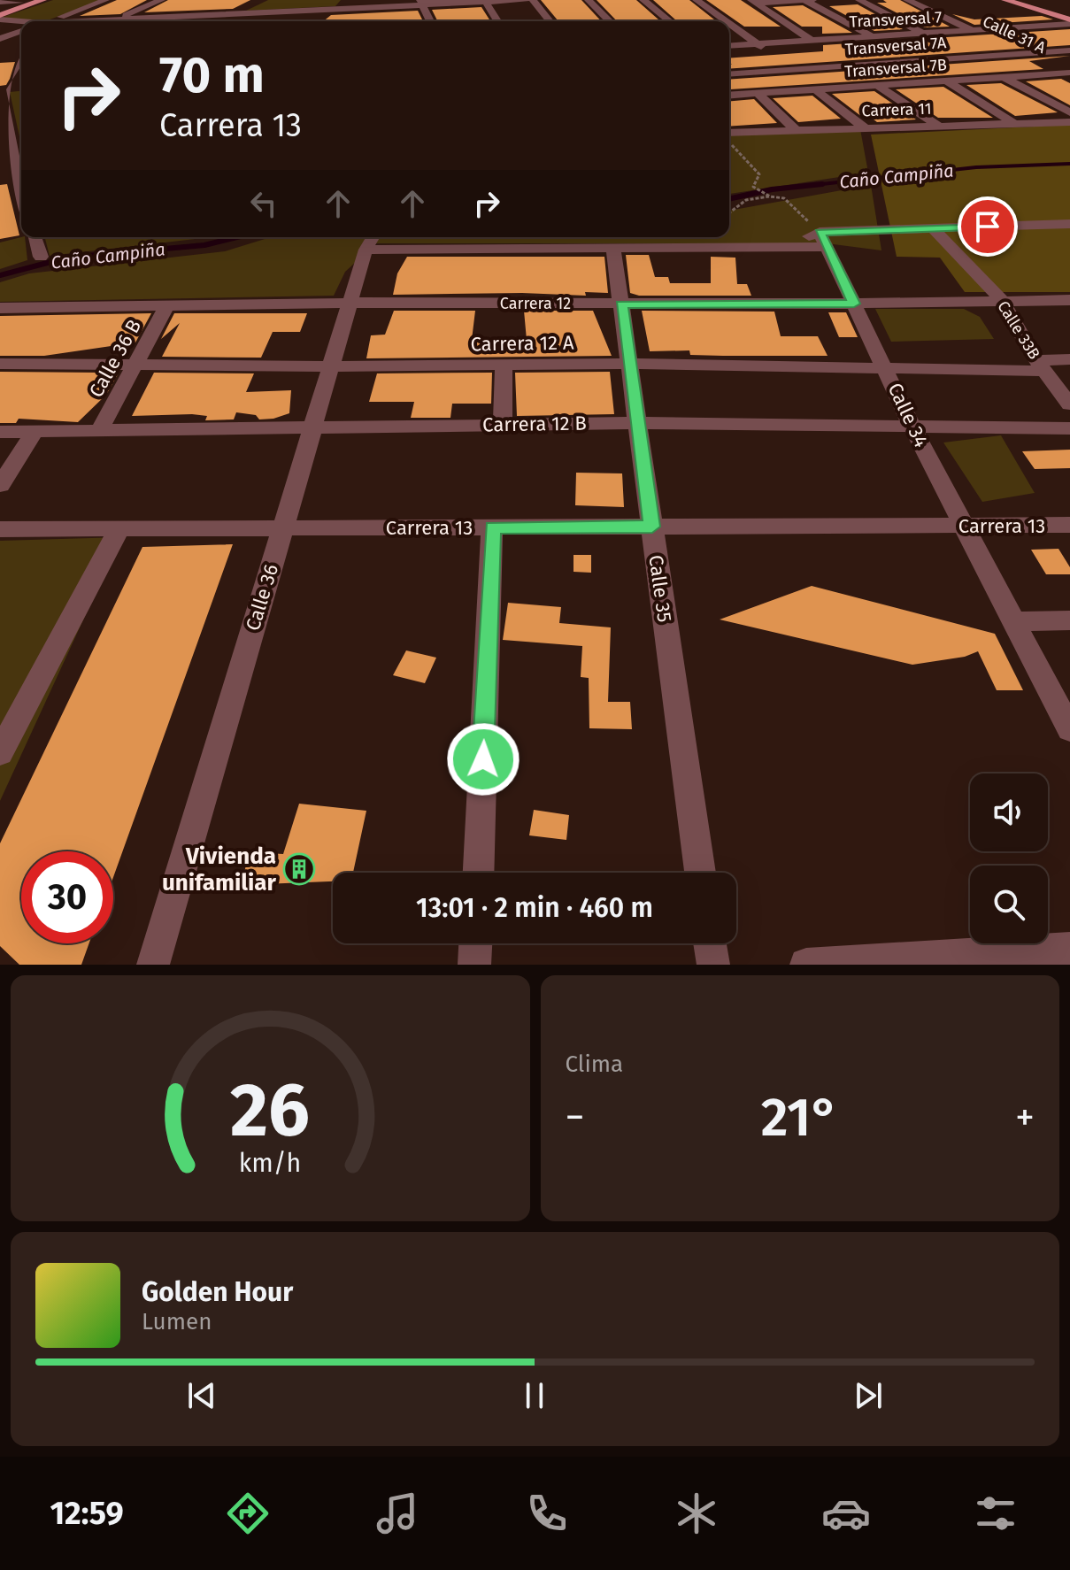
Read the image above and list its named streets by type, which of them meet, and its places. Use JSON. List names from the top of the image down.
{
  "streets": {
    "street": [
      "Transversal 7",
      "Calle 31 A",
      "Transversal 7A",
      "Transversal 7B",
      "Carrera 11",
      "Carrera 12",
      "Calle 33B",
      "Carrera 12 A",
      "Calle 36 B",
      "Calle 34",
      "Carrera 12 B",
      "Carrera 13",
      "Calle 35",
      "Calle 36"
    ]
  },
  "crossings": [
    ["Transversal 7", "Calle 31 A"],
    ["Calle 31 A", "Transversal 7A"],
    ["Calle 31 A", "Transversal 7B"],
    ["Carrera 12", "Calle 33B"],
    ["Carrera 12", "Calle 36 B"],
    ["Carrera 12", "Calle 34"],
    ["Carrera 12", "Calle 35"],
    ["Carrera 12", "Calle 36"],
    ["Calle 33B", "Carrera 12 A"],
    ["Carrera 12 A", "Calle 36 B"],
    ["Carrera 12 A", "Calle 34"],
    ["Carrera 12 A", "Calle 35"],
    ["Carrera 12 A", "Calle 36"],
    ["Calle 36 B", "Carrera 12 B"],
    ["Calle 34", "Carrera 12 B"],
    ["Calle 34", "Carrera 13"],
    ["Carrera 12 B", "Calle 35"],
    ["Carrera 12 B", "Calle 36"],
    ["Carrera 13", "Calle 35"],
    ["Carrera 13", "Calle 36"]
  ],
  "water": ["Caño Campiña"],
  "places": {
    "building": ["Vivienda unifamiliar"]
  },
  "page": {
    "turn": ["70 m", "Carrera 13"],
    "limit": "30",
    "trip": "13:01 · 2 min · 460 m",
    "tile": "Clima",
    "heat": ["−", "21°", "+"],
    "song": ["Golden Hour", "Lumen"],
    "tabs": "12:59",
    "gauge": ["26", "km/h"]
  }
}
